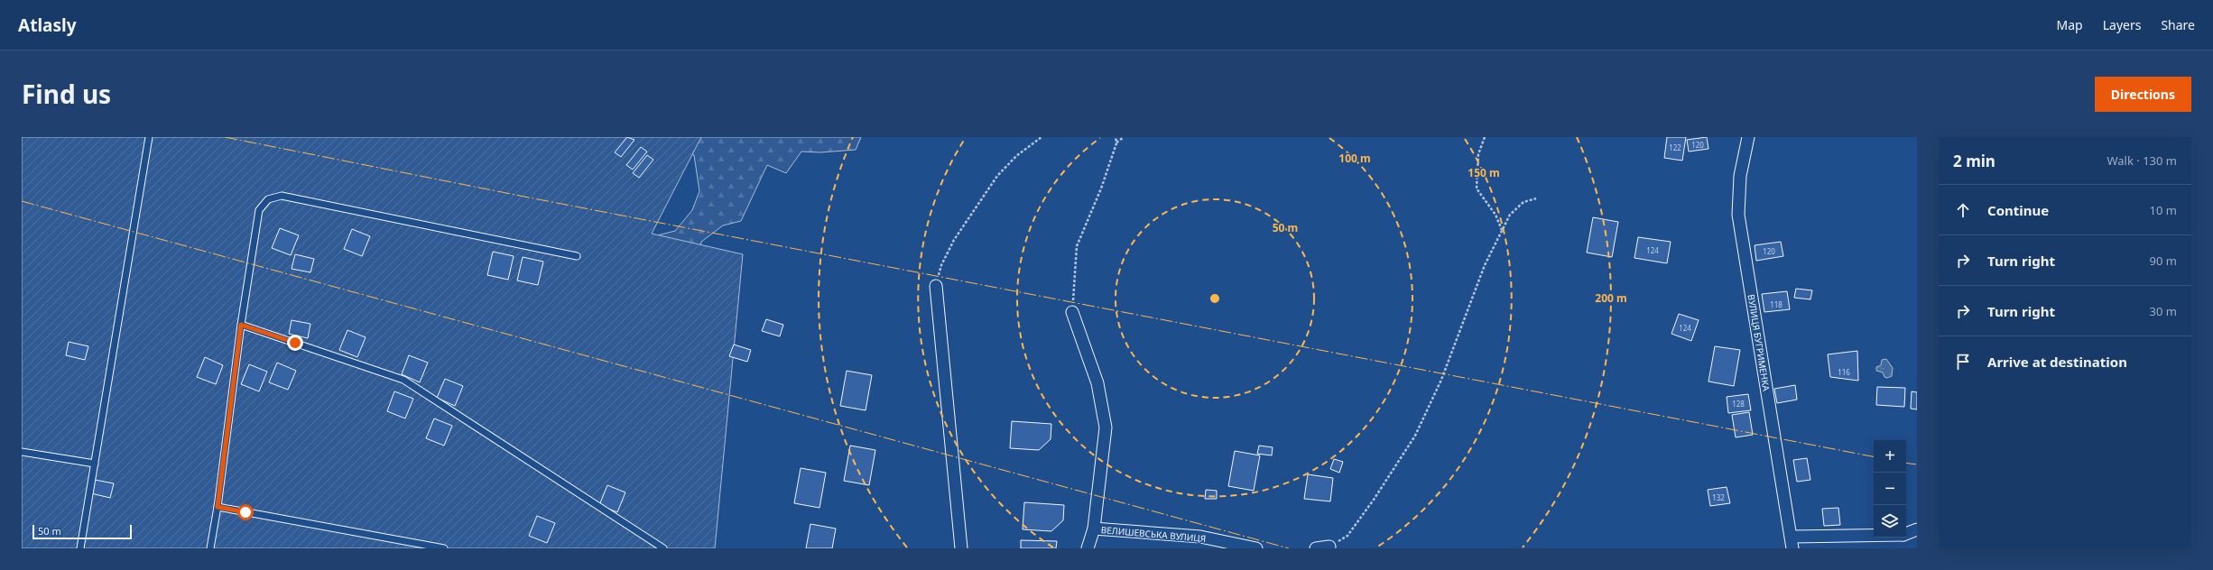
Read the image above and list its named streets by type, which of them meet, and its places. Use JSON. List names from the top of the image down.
{
  "streets": {
    "street": ["ВУЛИЦЯ БУГРИМЕНКА", "ВЕЛИШЕВСЬКА ВУЛИЦЯ"]
  },
  "house_numbers": [
    "120",
    "122",
    "124",
    "120",
    "118",
    "124",
    "116",
    "128",
    "132"
  ],
  "scale_bar": "50 m",
  "page": {
    "header": "Atlasly",
    "nav": ["Map", "Layers", "Share"],
    "title": "Find us",
    "buttons": "Directions",
    "heading": ["2 min", "Walk · 130 m"],
    "list": [
      ["Continue", "10 m"],
      ["Turn right", "90 m"],
      ["Turn right", "30 m"],
      "Arrive at destination"
    ],
    "map_buttons": ["+", "−"],
    "scale": "50 m"
  },
  "rings": [
    "100 m",
    "150 m",
    "50 m",
    "200 m"
  ]
}
